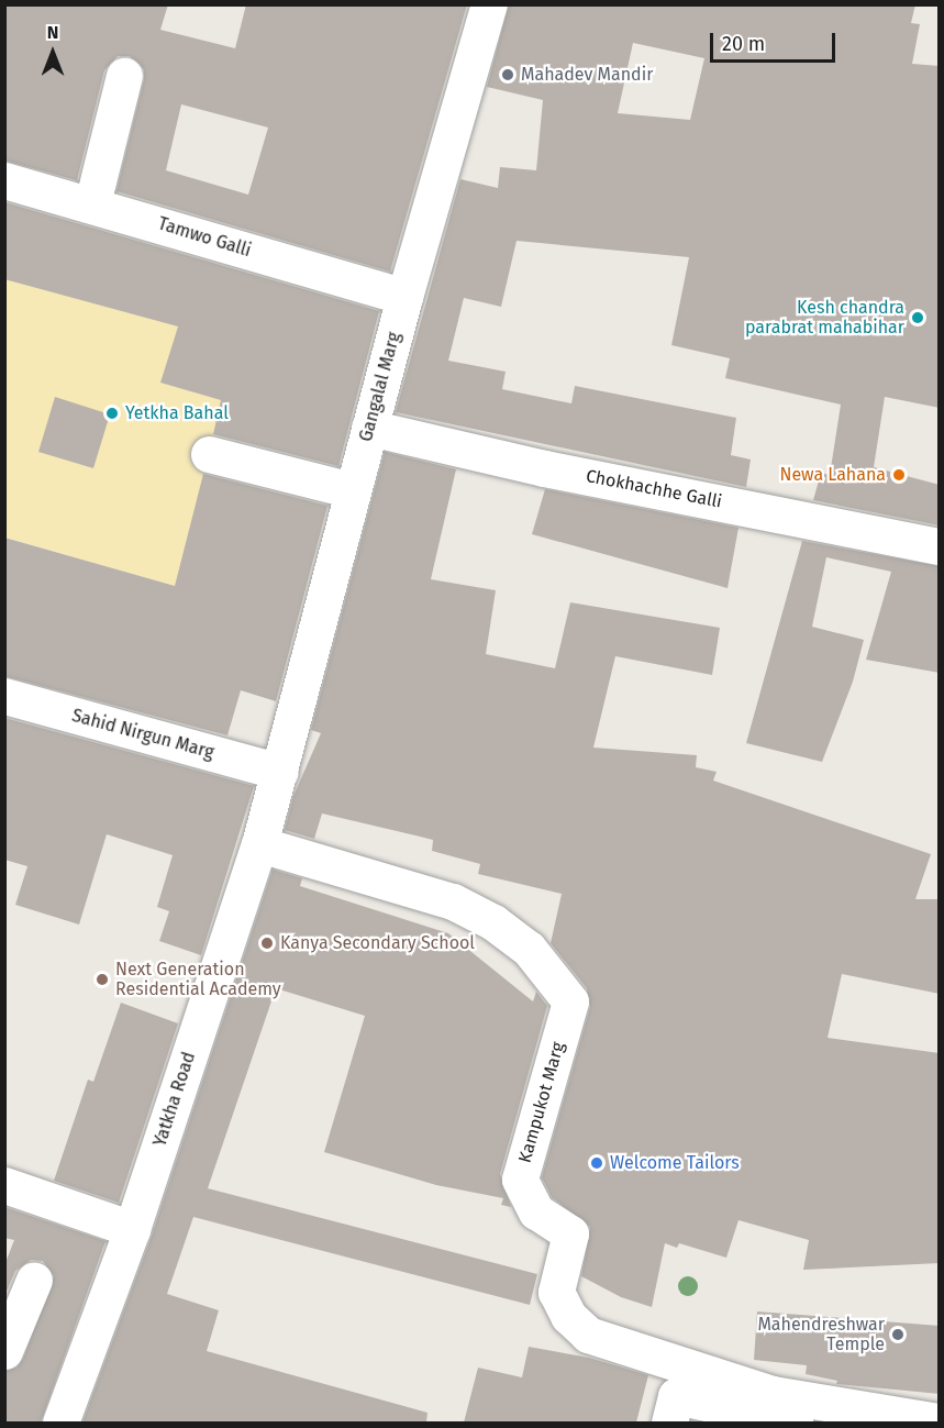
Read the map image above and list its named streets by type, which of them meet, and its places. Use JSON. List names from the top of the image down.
{
  "streets": {
    "street": [
      "Tamwo Galli",
      "Gangalal Marg",
      "Chokhachhe Galli",
      "Sahid Nirgun Marg",
      "Yatkha Road",
      "Kampukot Marg"
    ]
  },
  "crossings": [
    ["Tamwo Galli", "Gangalal Marg"],
    ["Gangalal Marg", "Chokhachhe Galli"],
    ["Gangalal Marg", "Sahid Nirgun Marg"],
    ["Gangalal Marg", "Yatkha Road"],
    ["Sahid Nirgun Marg", "Yatkha Road"],
    ["Yatkha Road", "Kampukot Marg"]
  ],
  "places": [
    "Mahadev Mandir",
    "Kesh chandra parabrat mahabihar",
    "Yetkha Bahal",
    "Newa Lahana",
    "Kanya Secondary School",
    "Next Generation Residential Academy",
    "Welcome Tailors",
    "Mahendreshwar Temple"
  ],
  "scale_bar": "20 m",
  "north": "top"
}
